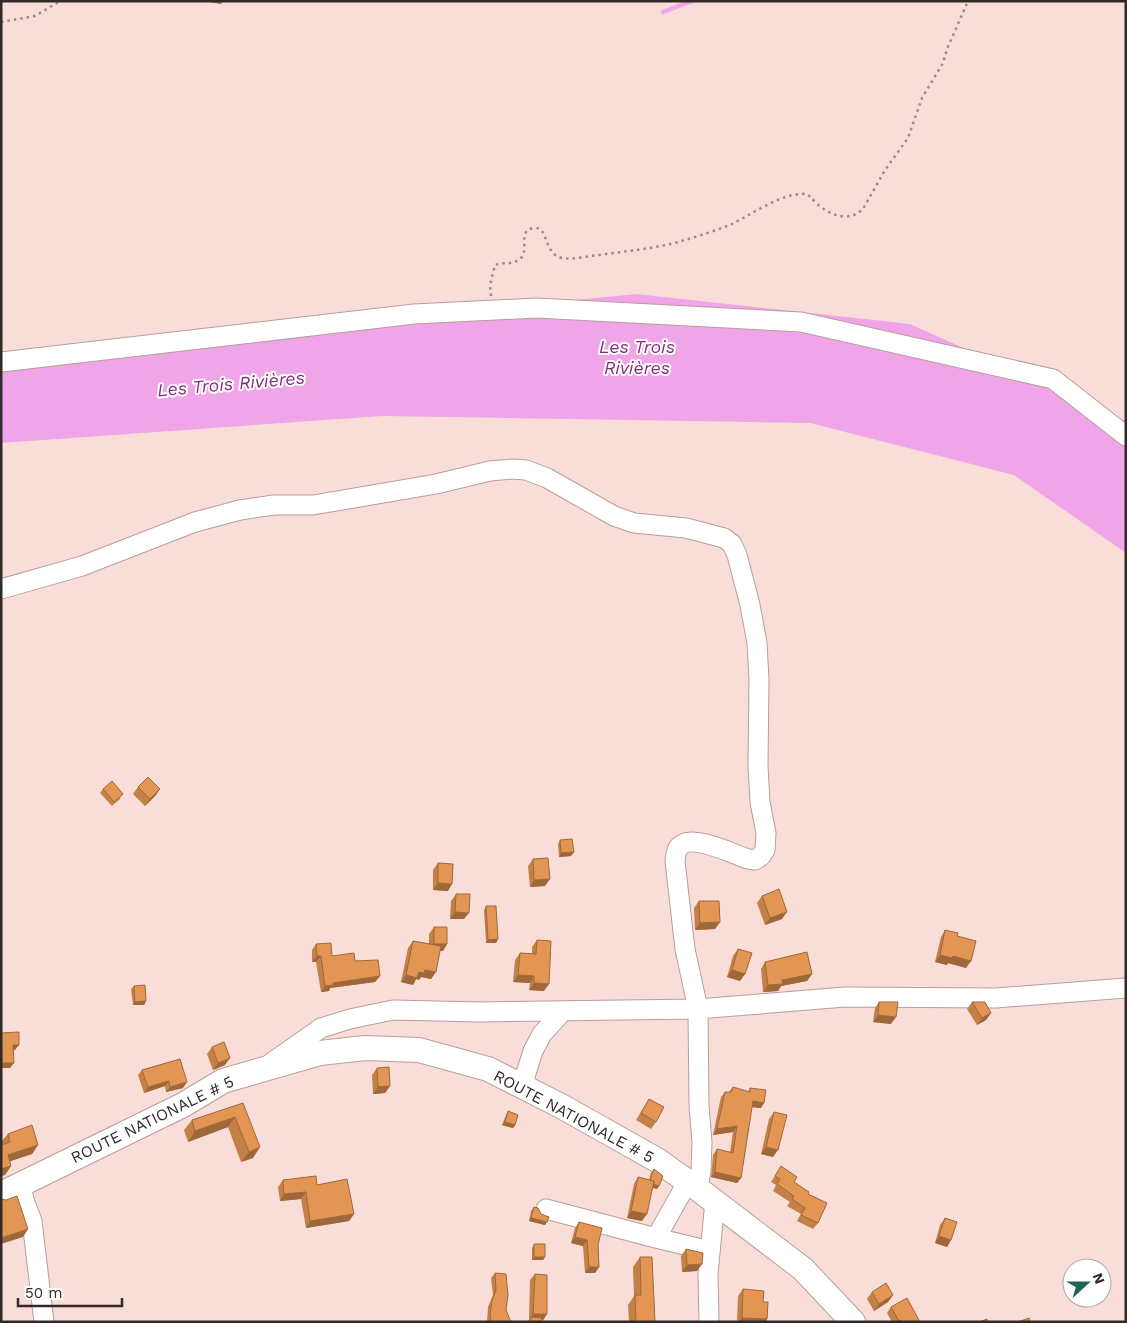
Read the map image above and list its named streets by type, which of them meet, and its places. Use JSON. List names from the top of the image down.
{
  "streets": {
    "main road": ["ROUTE NATIONALE # 5"]
  },
  "water": ["Les Trois Rivières"],
  "scale_bar": "50 m",
  "north": "right"
}
